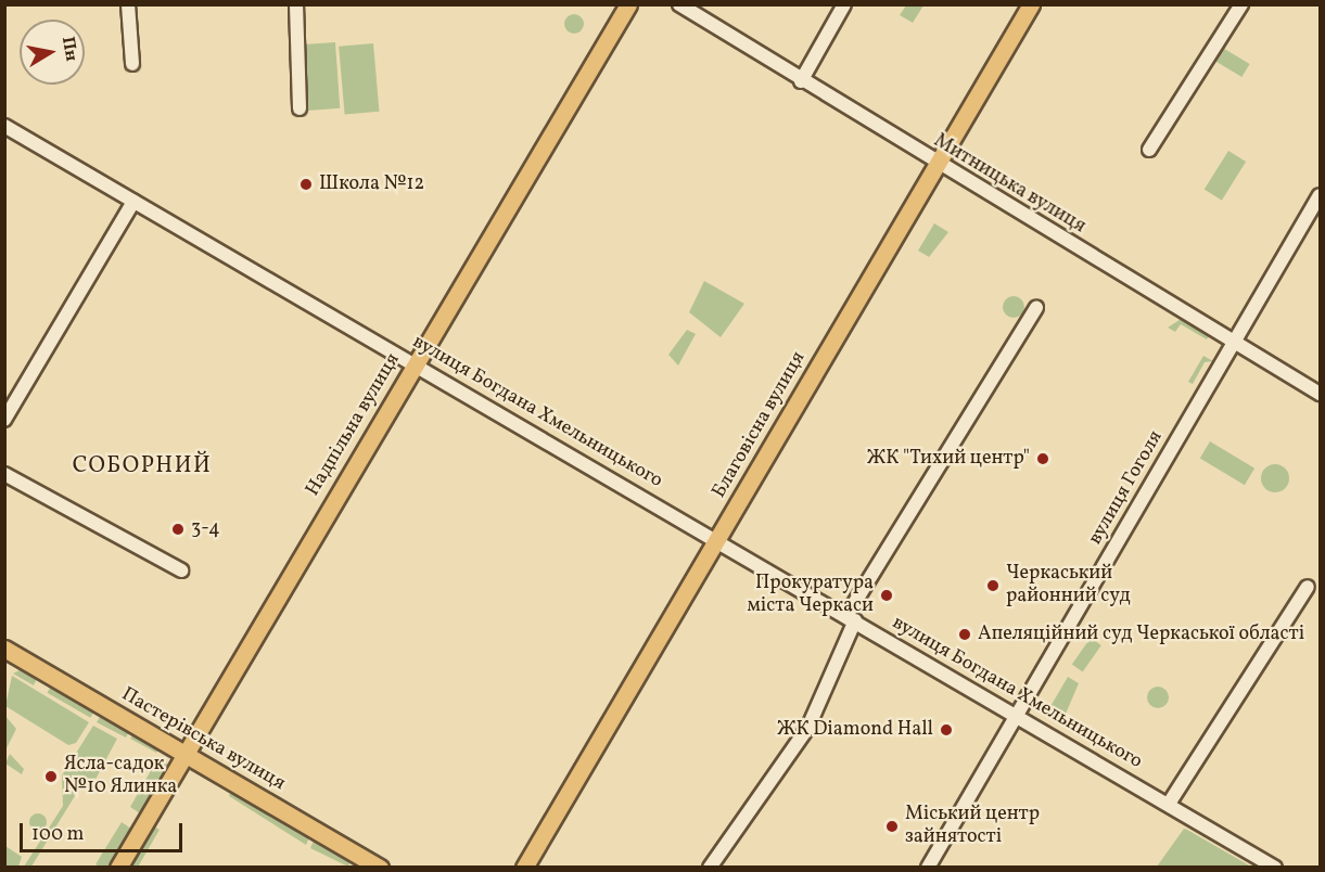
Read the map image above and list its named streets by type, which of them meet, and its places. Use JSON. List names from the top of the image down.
{
  "streets": {
    "main road": ["Надпільна вулиця", "Благовісна вулиця", "Пастерівська вулиця"],
    "street": ["Митницька вулиця", "вулиця Богдана Хмельницького", "вулиця Гоголя"]
  },
  "crossings": [
    ["Митницька вулиця", "Благовісна вулиця"],
    ["Митницька вулиця", "вулиця Гоголя"],
    ["вулиця Богдана Хмельницького", "Надпільна вулиця"],
    ["вулиця Богдана Хмельницького", "Благовісна вулиця"],
    ["вулиця Богдана Хмельницького", "вулиця Гоголя"],
    ["Надпільна вулиця", "Пастерівська вулиця"]
  ],
  "districts": ["СОБОРНИЙ"],
  "places": [
    "Школа №12",
    "ЖК \"Тихий центр\"",
    "3-4",
    "Черкаський районний суд",
    "Прокуратура міста Черкаси",
    "Апеляційний суд Черкаської області",
    "ЖК Diamond Hall",
    "Ясла-садок №10 Ялинка",
    "Міський центр зайнятості"
  ],
  "scale_bar": "100 m",
  "north": "right"
}
